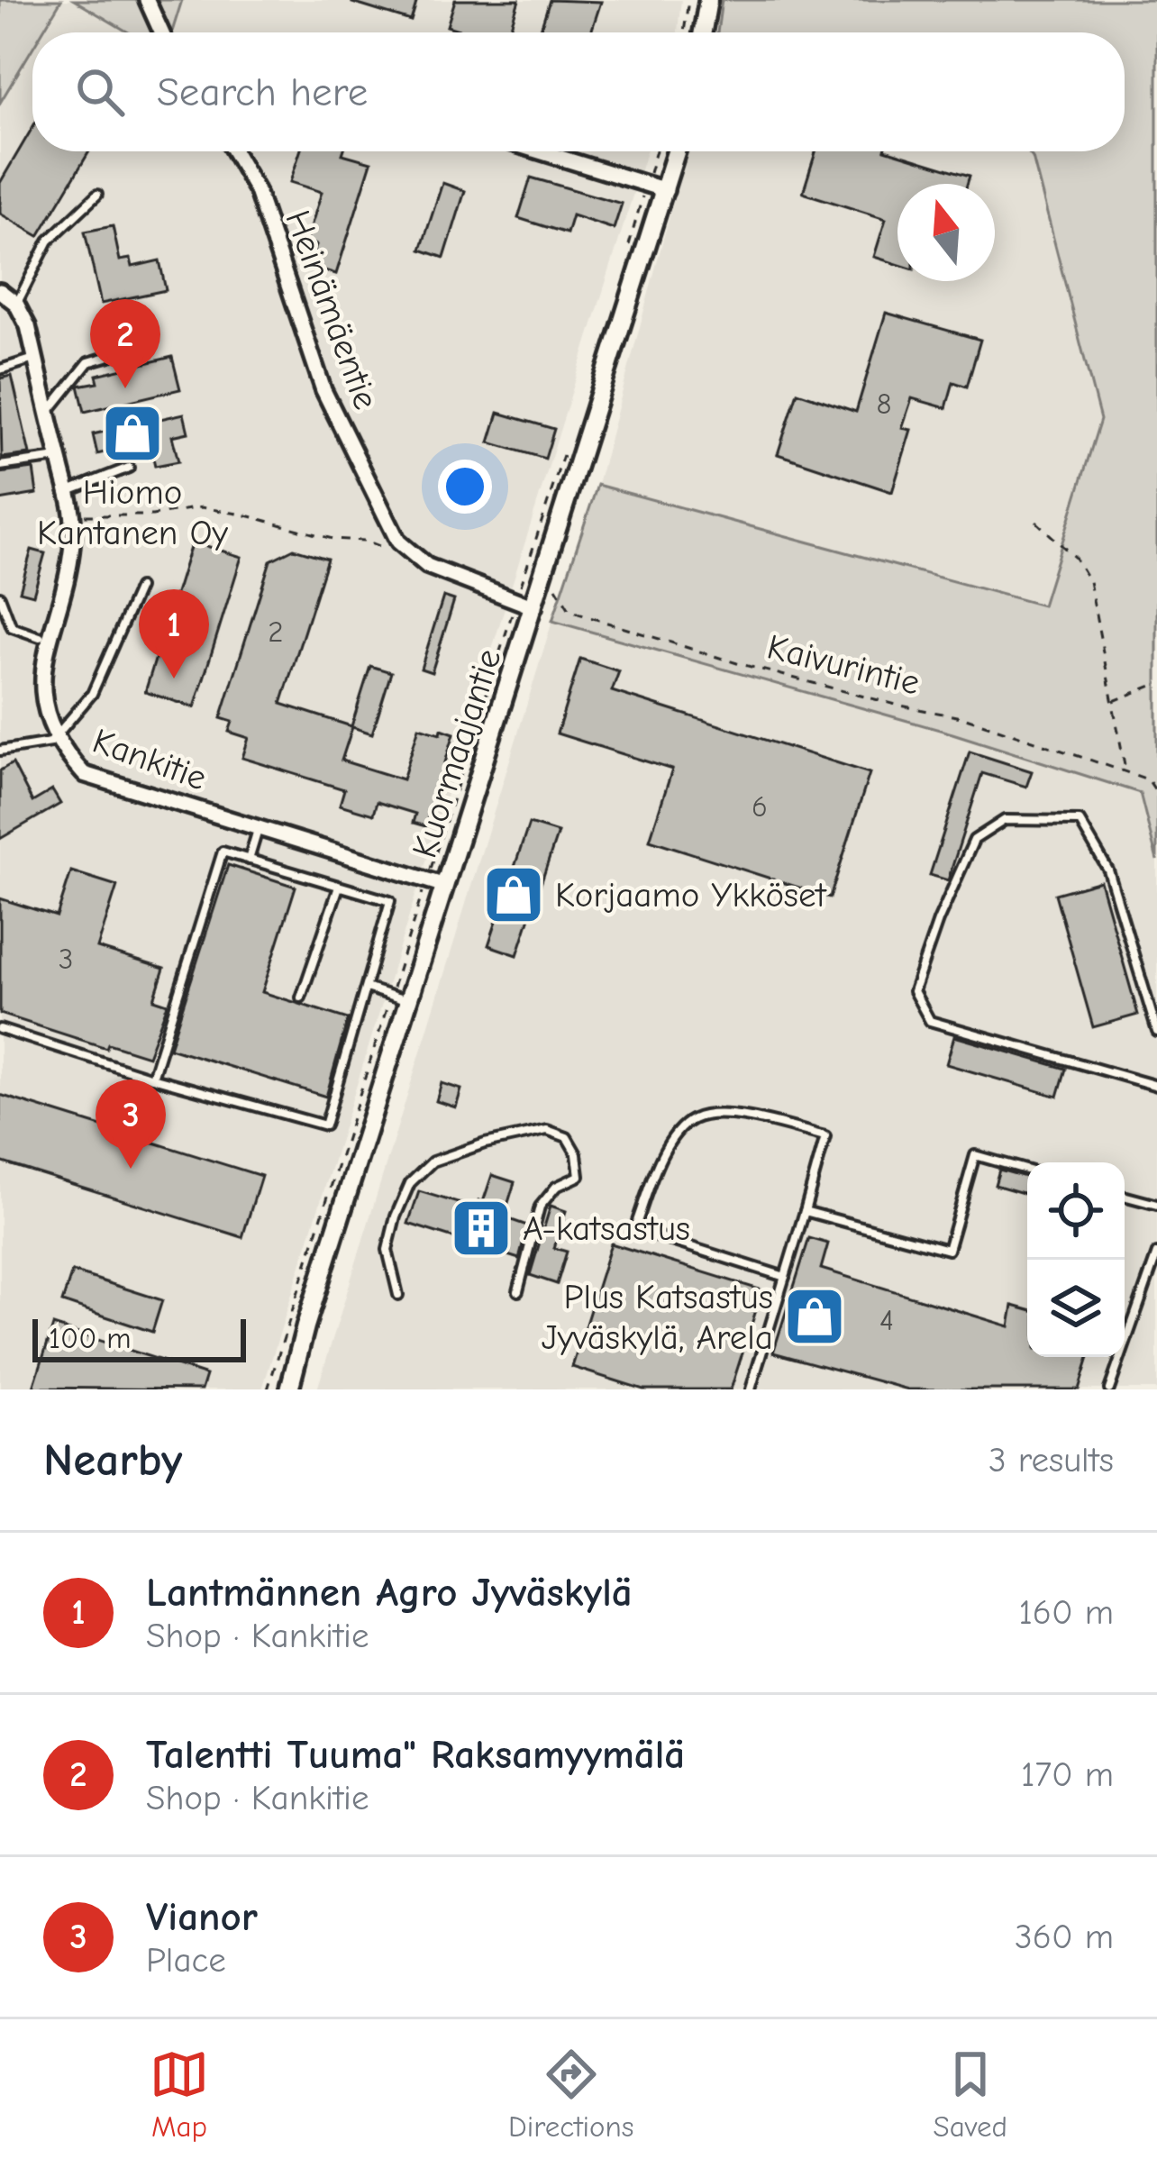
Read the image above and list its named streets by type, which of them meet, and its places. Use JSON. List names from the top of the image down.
{
  "streets": {
    "street": ["Heinämäentie", "Kuormaajantie", "Kankitie"],
    "path": ["Kaivurintie"]
  },
  "crossings": [
    ["Heinämäentie", "Kuormaajantie"],
    ["Kaivurintie", "Kuormaajantie"],
    ["Kuormaajantie", "Kankitie"]
  ],
  "places": {
    "shop": ["Hiomo Kantanen Oy", "Korjaamo Ykköset", "Plus Katsastus Jyväskylä, Arela"],
    "building": ["A-katsastus"]
  },
  "house_numbers": [
    "8",
    "2",
    "6",
    "3",
    "4"
  ],
  "scale_bar": "100 m",
  "north": "top",
  "page": {
    "search": "Search here",
    "pins": ["2", "1", "3"],
    "scale": "100 m",
    "heading": ["Nearby", "3 results"],
    "list": [
      {
        "mark": "1",
        "name": "Lantmännen Agro Jyväskylä",
        "note": "Shop · Kankitie",
        "value": "160 m"
      },
      {
        "mark": "2",
        "name": "Talentti Tuuma\" Raksamyymälä",
        "note": "Shop · Kankitie",
        "value": "170 m"
      },
      {
        "mark": "3",
        "name": "Vianor",
        "note": "Place",
        "value": "360 m"
      }
    ],
    "nav": ["Map", "Directions", "Saved"]
  }
}
